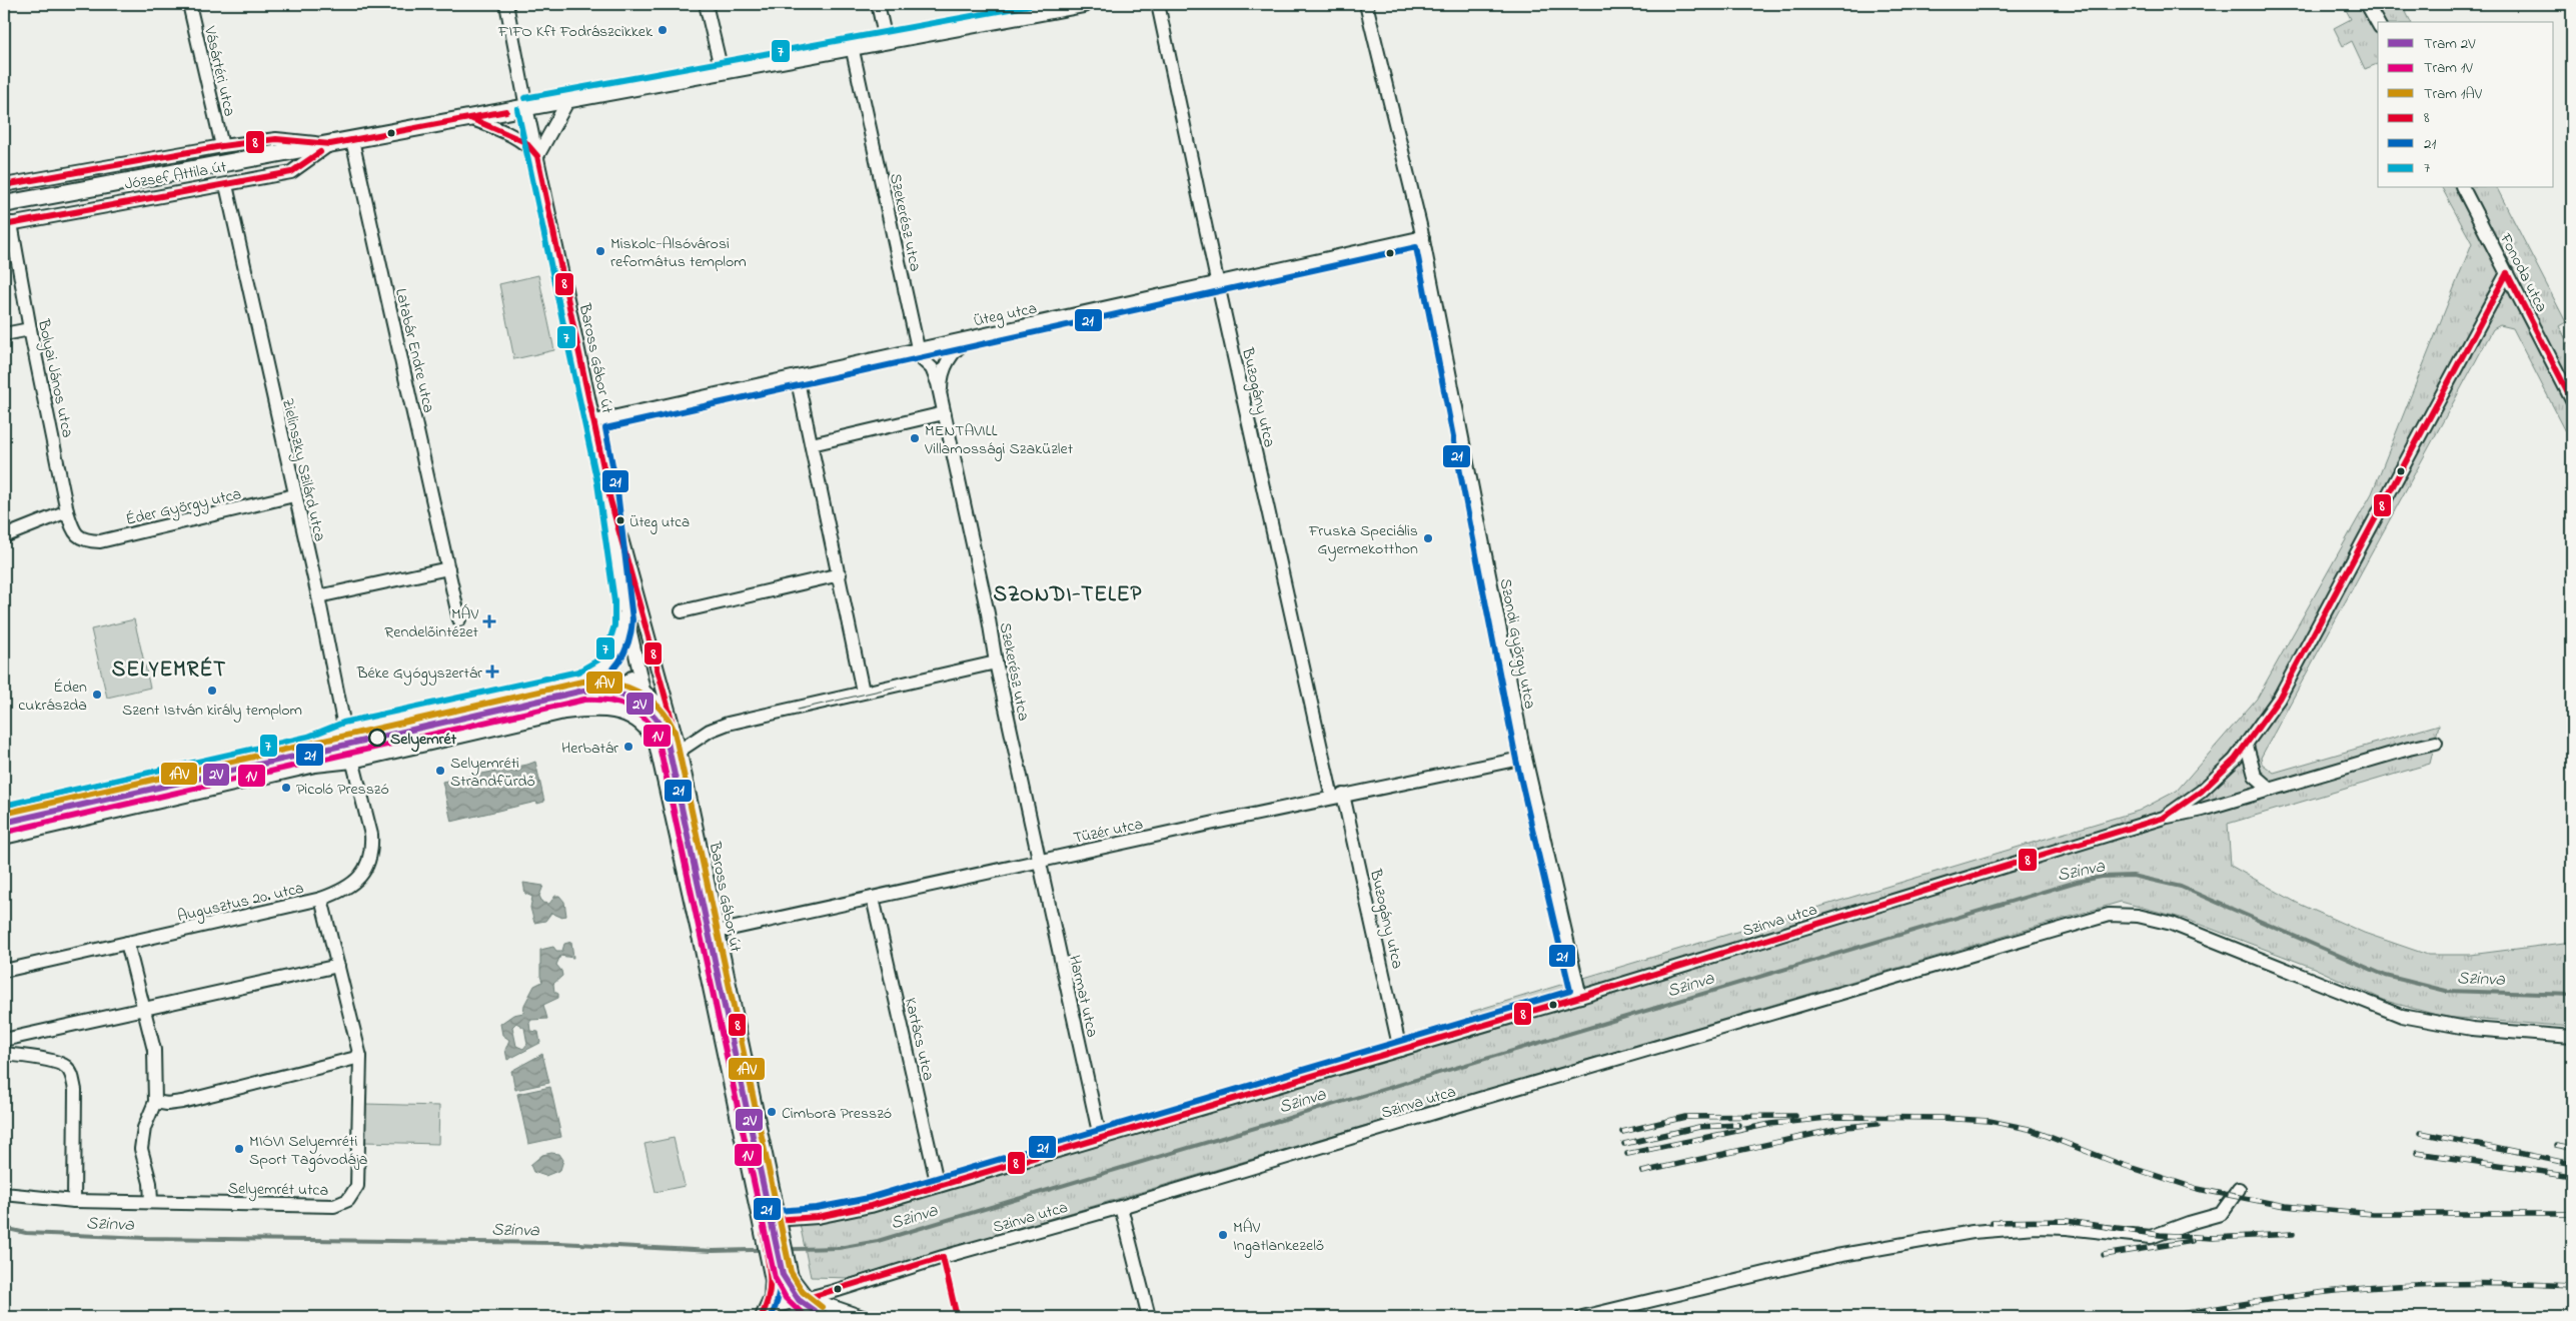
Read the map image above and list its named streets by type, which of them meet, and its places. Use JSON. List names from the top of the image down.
{
  "streets": {
    "main road": ["József Attila út"],
    "street": [
      "Vásártéri utca",
      "Szekerész utca",
      "Fonoda utca",
      "Üteg utca",
      "Latabár Endre utca",
      "Baross Gábor út",
      "Bolyai János utca",
      "Buzogány utca",
      "Zielinszky Szilárd utca",
      "Éder György utca",
      "Szondi György utca",
      "Tüzér utca",
      "Augusztus 20. utca",
      "Szinva utca",
      "Harmat utca",
      "Kartács utca",
      "Selyemrét utca"
    ]
  },
  "crossings": [
    ["József Attila út", "Szekerész utca"],
    ["József Attila út", "Latabár Endre utca"],
    ["József Attila út", "Baross Gábor út"],
    ["Szekerész utca", "Üteg utca"],
    ["Szekerész utca", "Tüzér utca"],
    ["Szekerész utca", "Harmat utca"],
    ["Fonoda utca", "Szinva utca"],
    ["Üteg utca", "Baross Gábor út"],
    ["Üteg utca", "Buzogány utca"],
    ["Üteg utca", "Szondi György utca"],
    ["Baross Gábor út", "Tüzér utca"],
    ["Baross Gábor út", "Szinva utca"],
    ["Bolyai János utca", "Éder György utca"],
    ["Buzogány utca", "Tüzér utca"],
    ["Buzogány utca", "Szinva utca"],
    ["Zielinszky Szilárd utca", "Éder György utca"],
    ["Zielinszky Szilárd utca", "Augusztus 20. utca"],
    ["Szondi György utca", "Tüzér utca"],
    ["Szondi György utca", "Szinva utca"],
    ["Tüzér utca", "Harmat utca"],
    ["Tüzér utca", "Kartács utca"],
    ["Augusztus 20. utca", "Selyemrét utca"],
    ["Szinva utca", "Harmat utca"],
    ["Szinva utca", "Kartács utca"]
  ],
  "districts": ["SZONDI-TELEP", "SELYEMRÉT"],
  "water": ["Szinva"],
  "places": {
    "other": [
      "FIFO Kft Fodrászcikkek",
      "Miskolc-Alsóvárosi református templom",
      "MENTAVILL Villamossági Szaküzlet",
      "Üteg utca",
      "Fruska Speciális Gyermekotthon",
      "Szent István király templom",
      "Éden cukrászda",
      "Selyemrét",
      "Herbatár",
      "Selyemréti Strandfürdő",
      "Picoló Presszó",
      "Cimbora Presszó",
      "MIÓVI Selyemréti Sport Tagóvodája",
      "MÁV Ingatlankezelő"
    ],
    "health": ["MÁV Rendelőintézet", "Béke Gyógyszertár"]
  },
  "lines": [
    "transit line 7",
    "transit line 8",
    "transit line 21",
    "tram line 1AV",
    "tram line 2V",
    "tram line 1V"
  ],
  "legend": [
    "Tram 2V",
    "Tram 1V",
    "Tram 1AV",
    "8",
    "21",
    "7"
  ]
}
